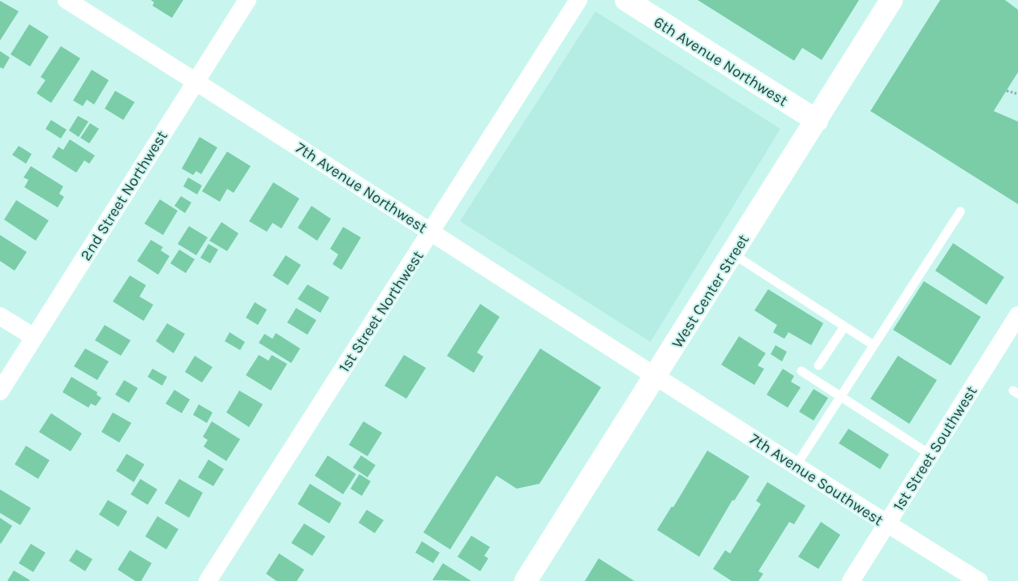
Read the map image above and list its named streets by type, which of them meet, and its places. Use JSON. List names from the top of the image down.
{
  "streets": {
    "street": [
      "6th Avenue Northwest",
      "7th Avenue Northwest",
      "2nd Street Northwest",
      "West Center Street",
      "1st Street Northwest",
      "1st Street Southwest",
      "7th Avenue Southwest"
    ]
  },
  "crossings": [
    ["6th Avenue Northwest", "West Center Street"],
    ["7th Avenue Northwest", "2nd Street Northwest"],
    ["7th Avenue Northwest", "West Center Street"],
    ["7th Avenue Northwest", "1st Street Northwest"],
    ["7th Avenue Northwest", "7th Avenue Southwest"],
    ["West Center Street", "7th Avenue Southwest"],
    ["1st Street Southwest", "7th Avenue Southwest"]
  ]
}
